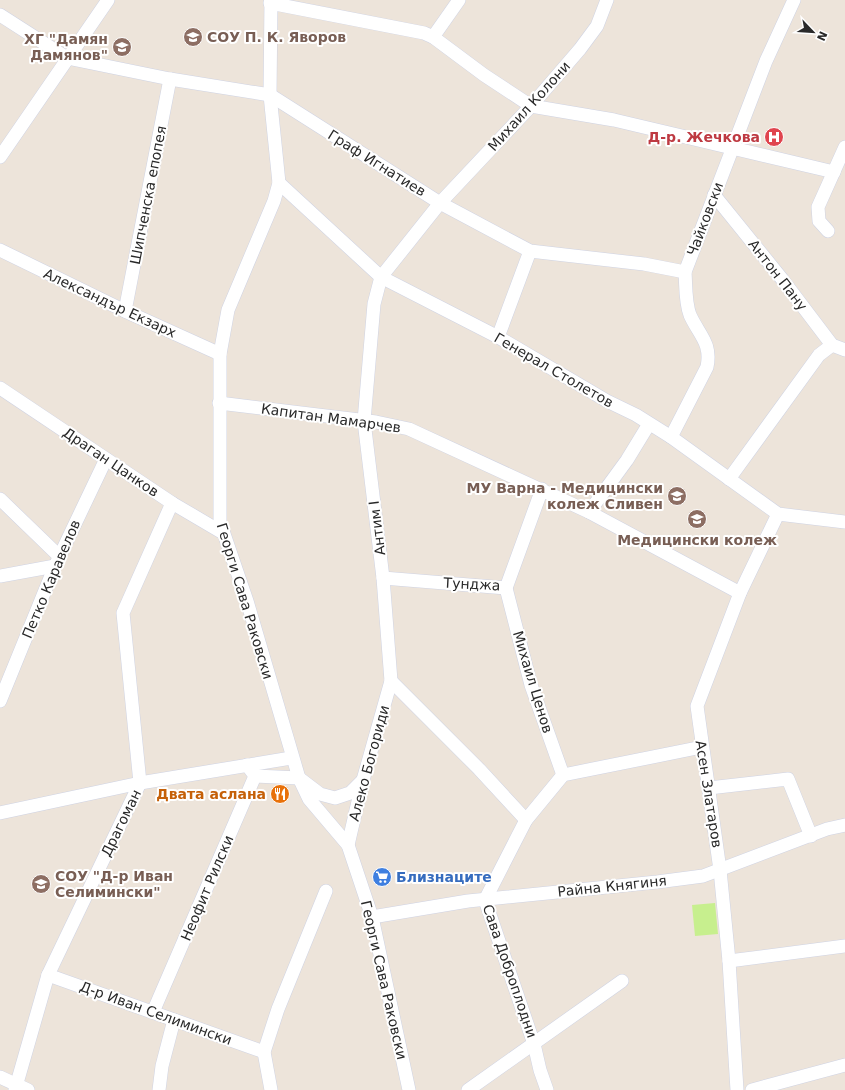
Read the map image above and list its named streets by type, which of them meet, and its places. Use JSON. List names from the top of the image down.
{
  "streets": {
    "street": [
      "Михаил Колони",
      "Граф Игнатиев",
      "Шипченска епопея",
      "Чайковски",
      "Антон Пану",
      "Александър Екзарх",
      "Генерал Столетов",
      "Капитан Мамарчев",
      "Драган Цанков",
      "Антим I",
      "Петко Каравелов",
      "Тунджа",
      "Георги Сава Раковски",
      "Михаил Ценов",
      "Алеко Богориди",
      "Асен Златаров",
      "Драгоман",
      "Райна Княгиня",
      "Неофит Рилски",
      "Сава Доброплодни",
      "Д-р Иван Селимински"
    ]
  },
  "crossings": [
    ["Михаил Колони", "Граф Игнатиев"],
    ["Михаил Колони", "Антим I"],
    ["Граф Игнатиев", "Шипченска епопея"],
    ["Граф Игнатиев", "Чайковски"],
    ["Граф Игнатиев", "Антим I"],
    ["Граф Игнатиев", "Георги Сава Раковски"],
    ["Шипченска епопея", "Александър Екзарх"],
    ["Чайковски", "Антон Пану"],
    ["Чайковски", "Генерал Столетов"],
    ["Александър Екзарх", "Георги Сава Раковски"],
    ["Генерал Столетов", "Антим I"],
    ["Генерал Столетов", "Георги Сава Раковски"],
    ["Генерал Столетов", "Асен Златаров"],
    ["Капитан Мамарчев", "Антим I"],
    ["Капитан Мамарчев", "Тунджа"],
    ["Капитан Мамарчев", "Георги Сава Раковски"],
    ["Капитан Мамарчев", "Асен Златаров"],
    ["Драган Цанков", "Петко Каравелов"],
    ["Драган Цанков", "Георги Сава Раковски"],
    ["Драган Цанков", "Драгоман"],
    ["Антим I", "Тунджа"],
    ["Антим I", "Алеко Богориди"],
    ["Тунджа", "Михаил Ценов"],
    ["Георги Сава Раковски", "Алеко Богориди"],
    ["Георги Сава Раковски", "Райна Княгиня"],
    ["Михаил Ценов", "Сава Доброплодни"],
    ["Асен Златаров", "Райна Княгиня"],
    ["Драгоман", "Д-р Иван Селимински"],
    ["Райна Княгиня", "Сава Доброплодни"],
    ["Неофит Рилски", "Д-р Иван Селимински"]
  ],
  "places": {
    "school or university": [
      "СОУ П. К. Яворов",
      "ХГ \"Дамян Дамянов\"",
      "МУ Варна - Медицински колеж Сливен",
      "Медицински колеж",
      "СОУ \"Д-р Иван Селимински\""
    ],
    "hospital": ["Д-р. Жечкова"],
    "restaurant": ["Двата аслана"],
    "supermarket": ["Близнаците"]
  },
  "north": "bottom right"
}
